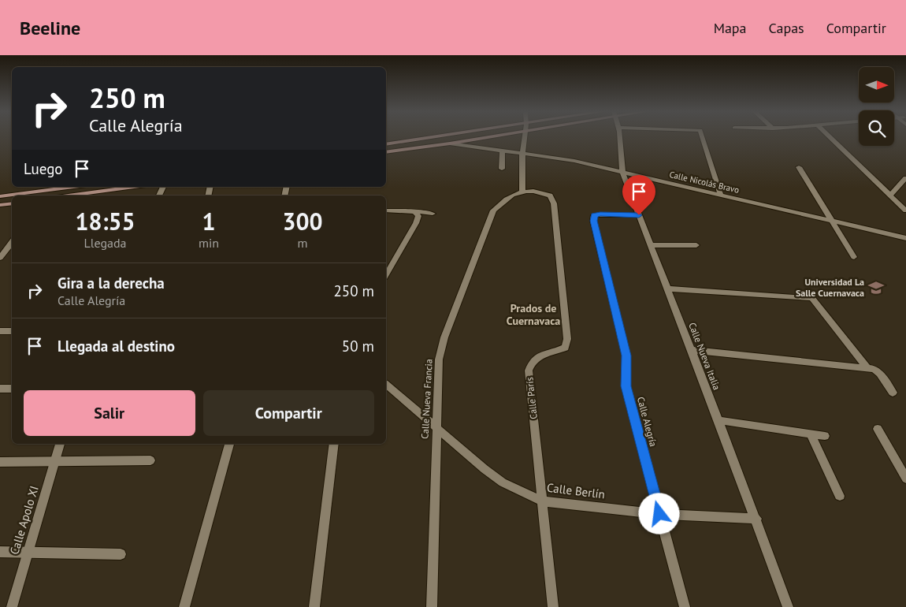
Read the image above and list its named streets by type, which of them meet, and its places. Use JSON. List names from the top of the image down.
{
  "streets": {
    "street": [
      "Calle Nicolás Bravo",
      "Calle Nueva Italia",
      "Calle París",
      "Calle Nueva Francia",
      "Calle Alegría",
      "Calle Berlín",
      "Calle Apolo XI"
    ]
  },
  "crossings": [
    ["Calle Nicolás Bravo", "Calle Nueva Italia"],
    ["Calle Nueva Italia", "Calle Alegría"],
    ["Calle Nueva Italia", "Calle Berlín"],
    ["Calle París", "Calle Nueva Francia"],
    ["Calle París", "Calle Berlín"],
    ["Calle Nueva Francia", "Calle Berlín"],
    ["Calle Alegría", "Calle Berlín"]
  ],
  "districts": ["Prados de Cuernavaca"],
  "places": {
    "school or university": ["Universidad La Salle Cuernavaca"]
  },
  "north": "right",
  "page": {
    "header": "Beeline",
    "nav": ["Mapa", "Capas", "Compartir"],
    "turn": ["250 m", "Calle Alegría"],
    "then": "Luego",
    "eta": [
      "18:55",
      "Llegada",
      "1",
      "min",
      "300",
      "m"
    ],
    "list": [
      {
        "name": "Gira a la derecha",
        "note": "Calle Alegría",
        "value": "250 m"
      },
      {
        "name": "Llegada al destino",
        "value": "50 m"
      }
    ],
    "buttons": ["Salir", "Compartir"]
  }
}
